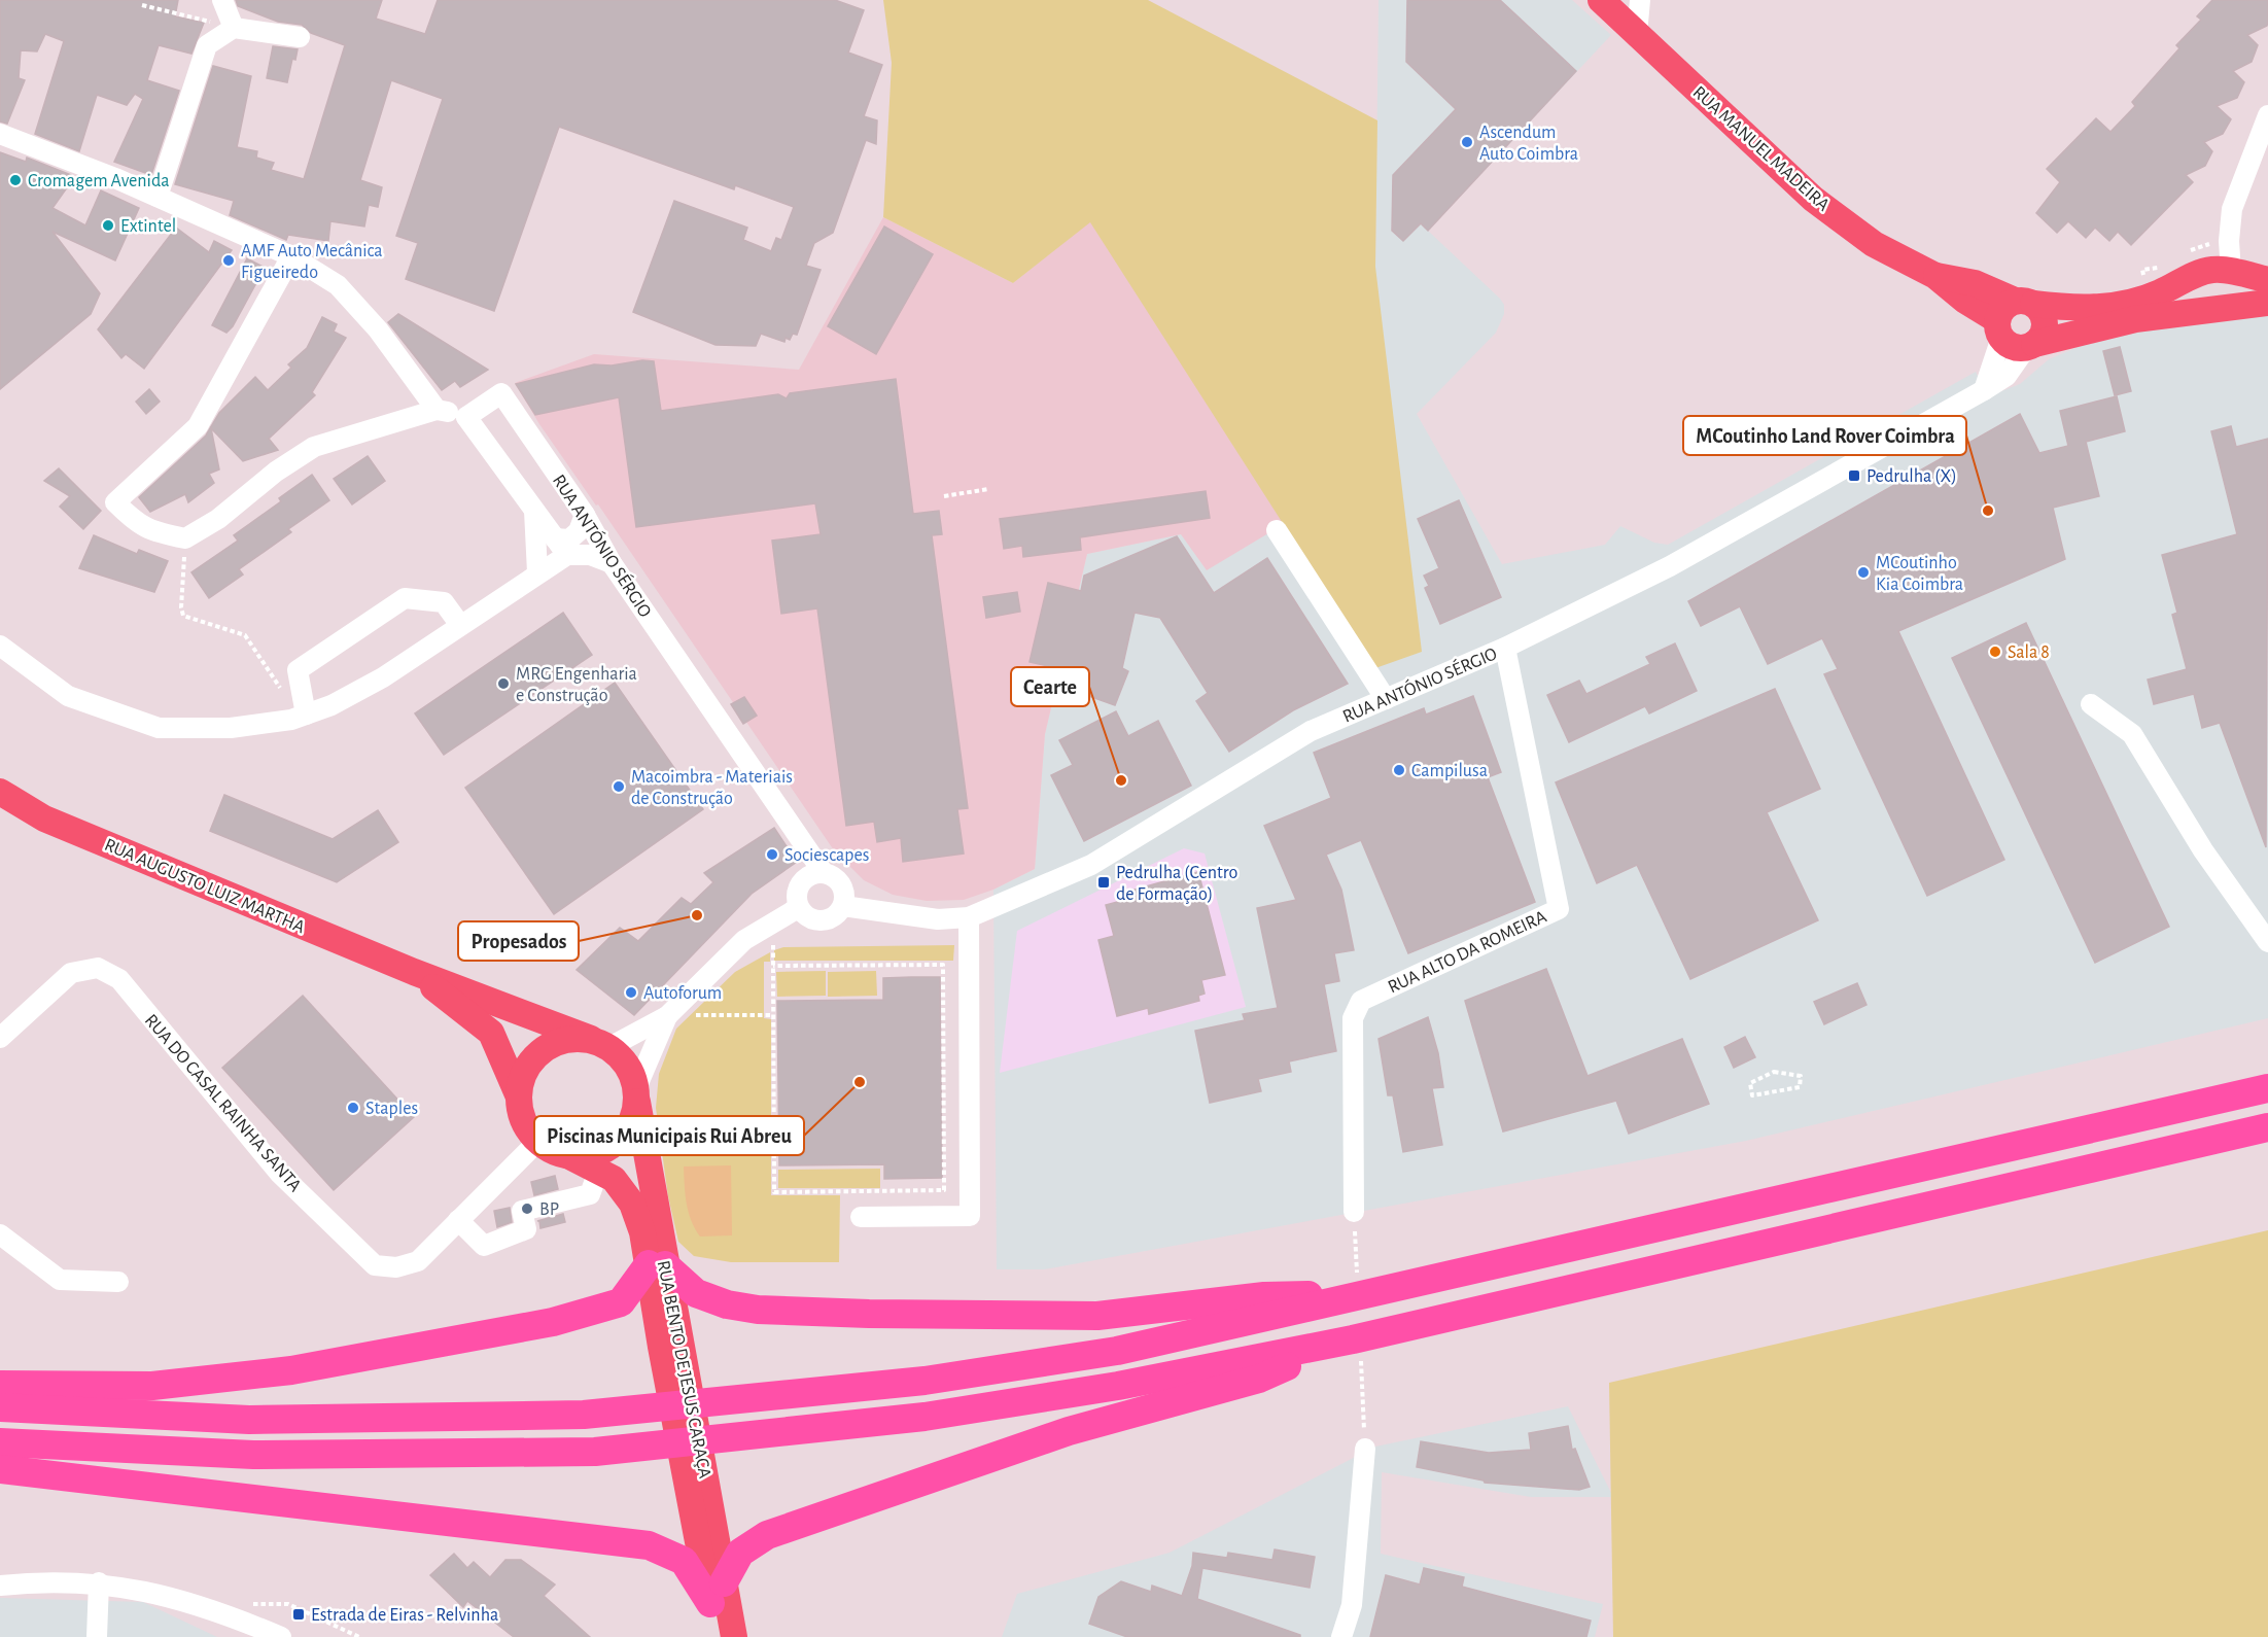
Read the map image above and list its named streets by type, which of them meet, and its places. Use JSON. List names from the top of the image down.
{
  "streets": {
    "main road": ["RUA MANUEL MADEIRA", "RUA AUGUSTO LUIZ MARTHA", "RUA BENTO DE JESUS CARAÇA"],
    "street": ["RUA ANTÓNIO SÉRGIO", "RUA ALTO DA ROMEIRA", "RUA DO CASAL RAINHA SANTA"]
  },
  "crossings": [
    ["RUA MANUEL MADEIRA", "RUA ANTÓNIO SÉRGIO"],
    ["RUA ANTÓNIO SÉRGIO", "RUA ALTO DA ROMEIRA"],
    ["RUA AUGUSTO LUIZ MARTHA", "RUA DO CASAL RAINHA SANTA"],
    ["RUA AUGUSTO LUIZ MARTHA", "RUA BENTO DE JESUS CARAÇA"],
    ["RUA DO CASAL RAINHA SANTA", "RUA BENTO DE JESUS CARAÇA"]
  ],
  "places": {
    "other": [
      "Ascendum Auto Coimbra",
      "Cromagem Avenida",
      "Extintel",
      "AMF Auto Mecânica Figueiredo",
      "MCoutinho Land Rover Coimbra",
      "MCoutinho Kia Coimbra",
      "Sala 8",
      "MRG Engenharia e Construção",
      "Campilusa",
      "Cearte",
      "Macoimbra - Materiais de Construção",
      "Sociescapes",
      "Propesados",
      "Autoforum",
      "Piscinas Municipais Rui Abreu",
      "Staples",
      "BP"
    ],
    "transit": ["Pedrulha (X)", "Pedrulha (Centro de Formação)", "Estrada de Eiras - Relvinha"]
  }
}
